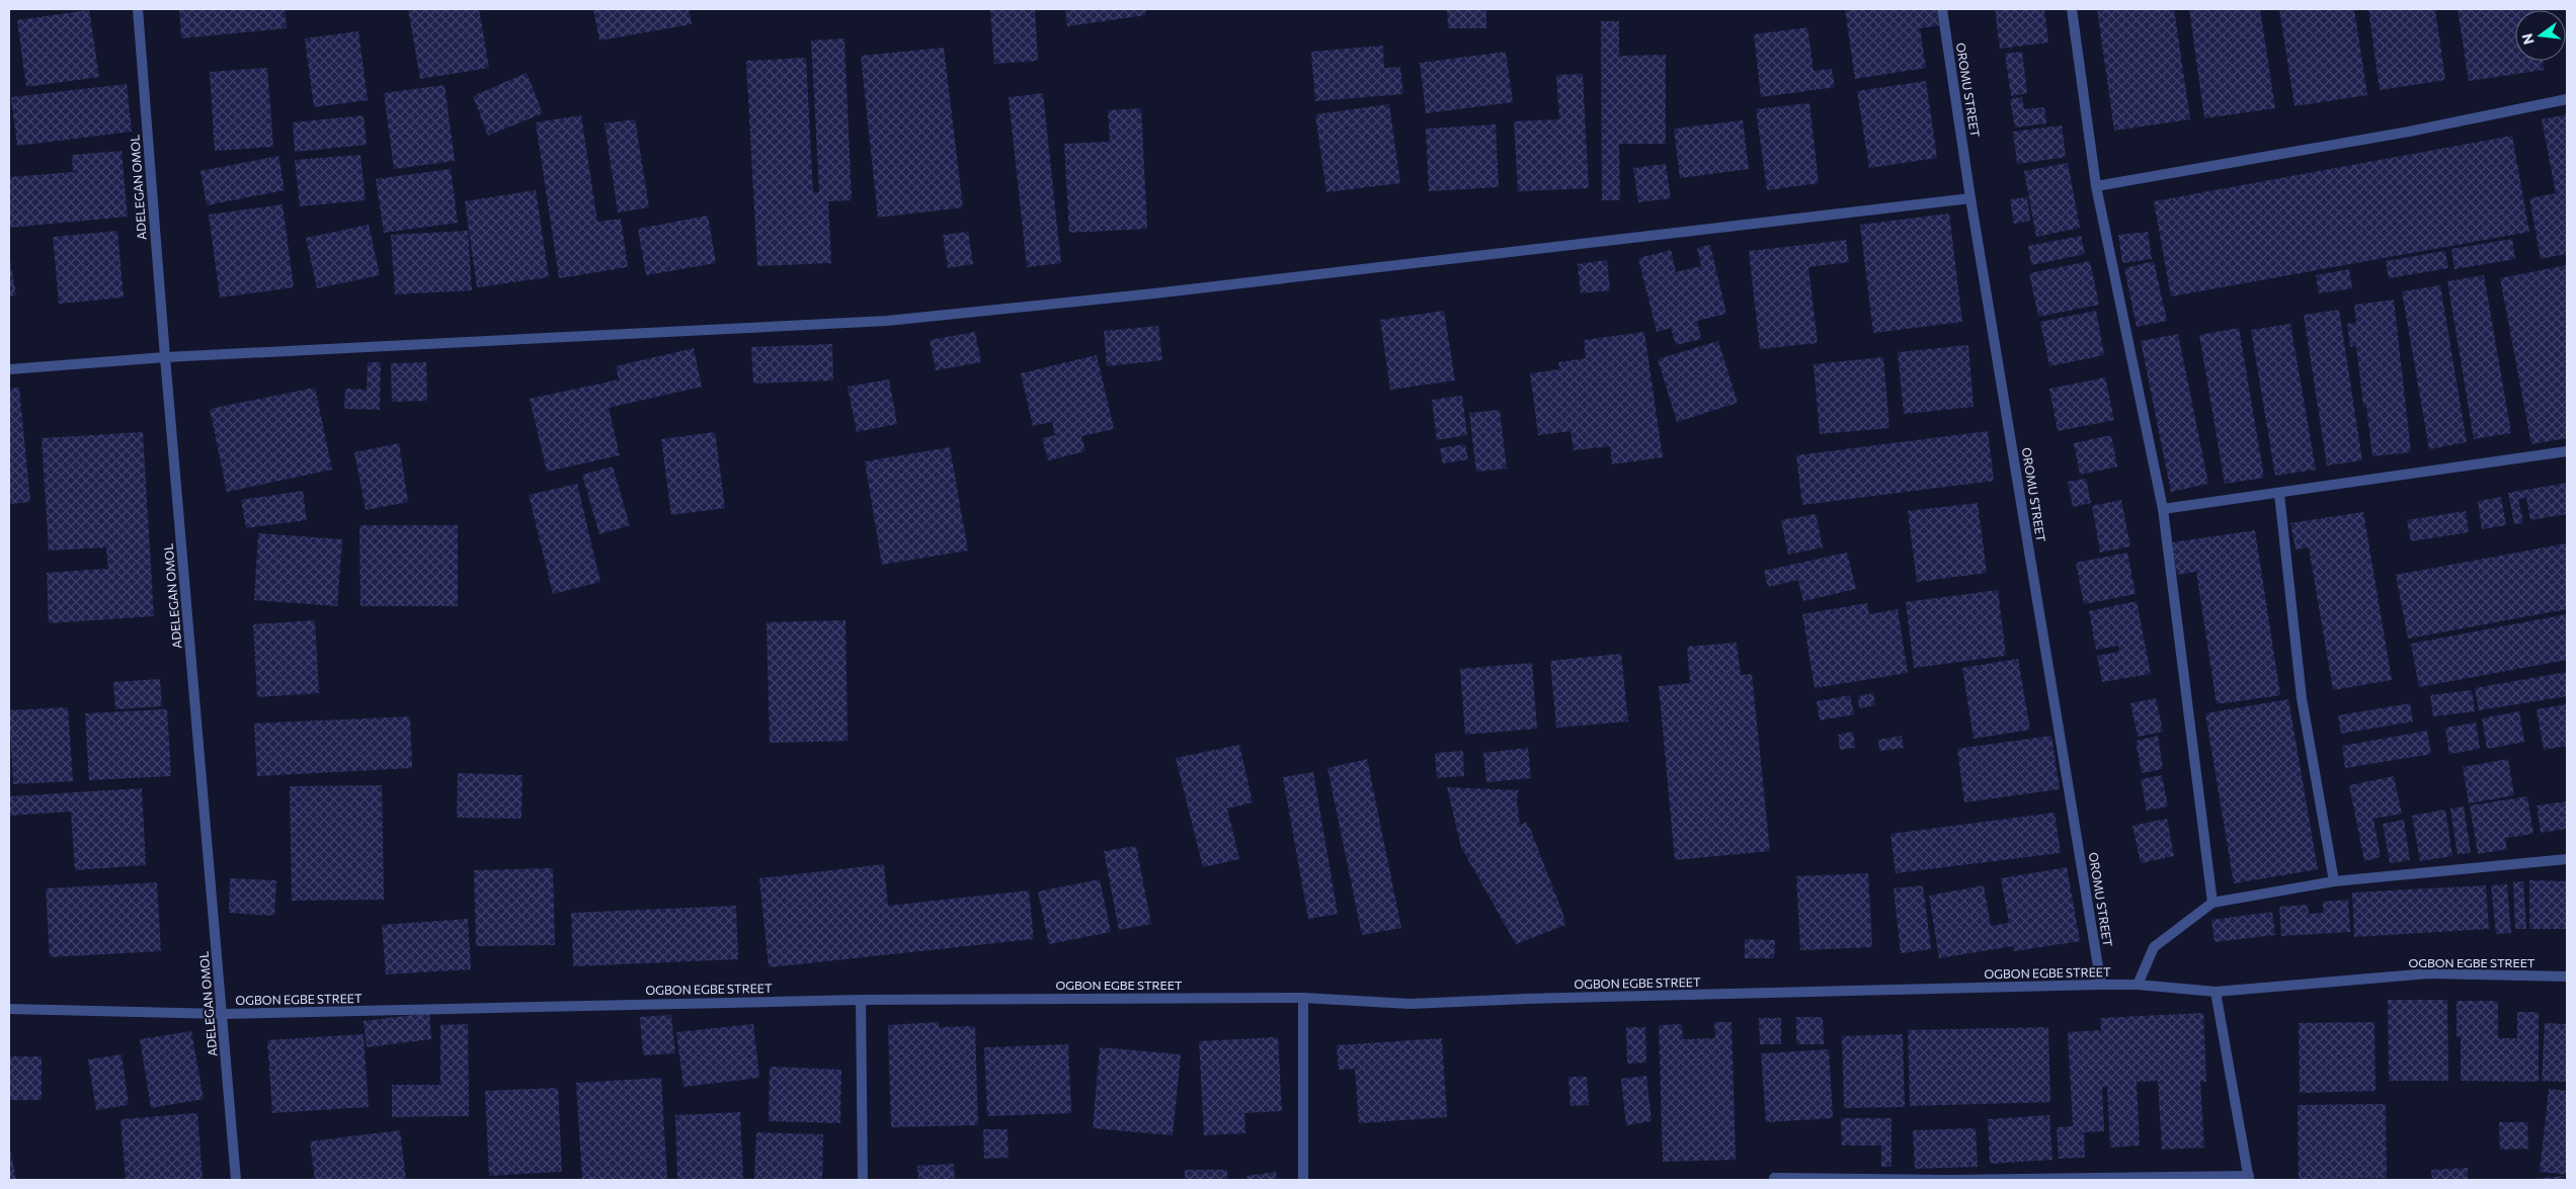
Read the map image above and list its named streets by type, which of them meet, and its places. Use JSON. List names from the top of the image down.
{
  "streets": {
    "street": ["OROMU STREET", "ADELEGAN OMOL", "OGBON EGBE STREET"]
  },
  "crossings": [
    ["OROMU STREET", "OGBON EGBE STREET"],
    ["ADELEGAN OMOL", "OGBON EGBE STREET"]
  ],
  "north": "left"
}
